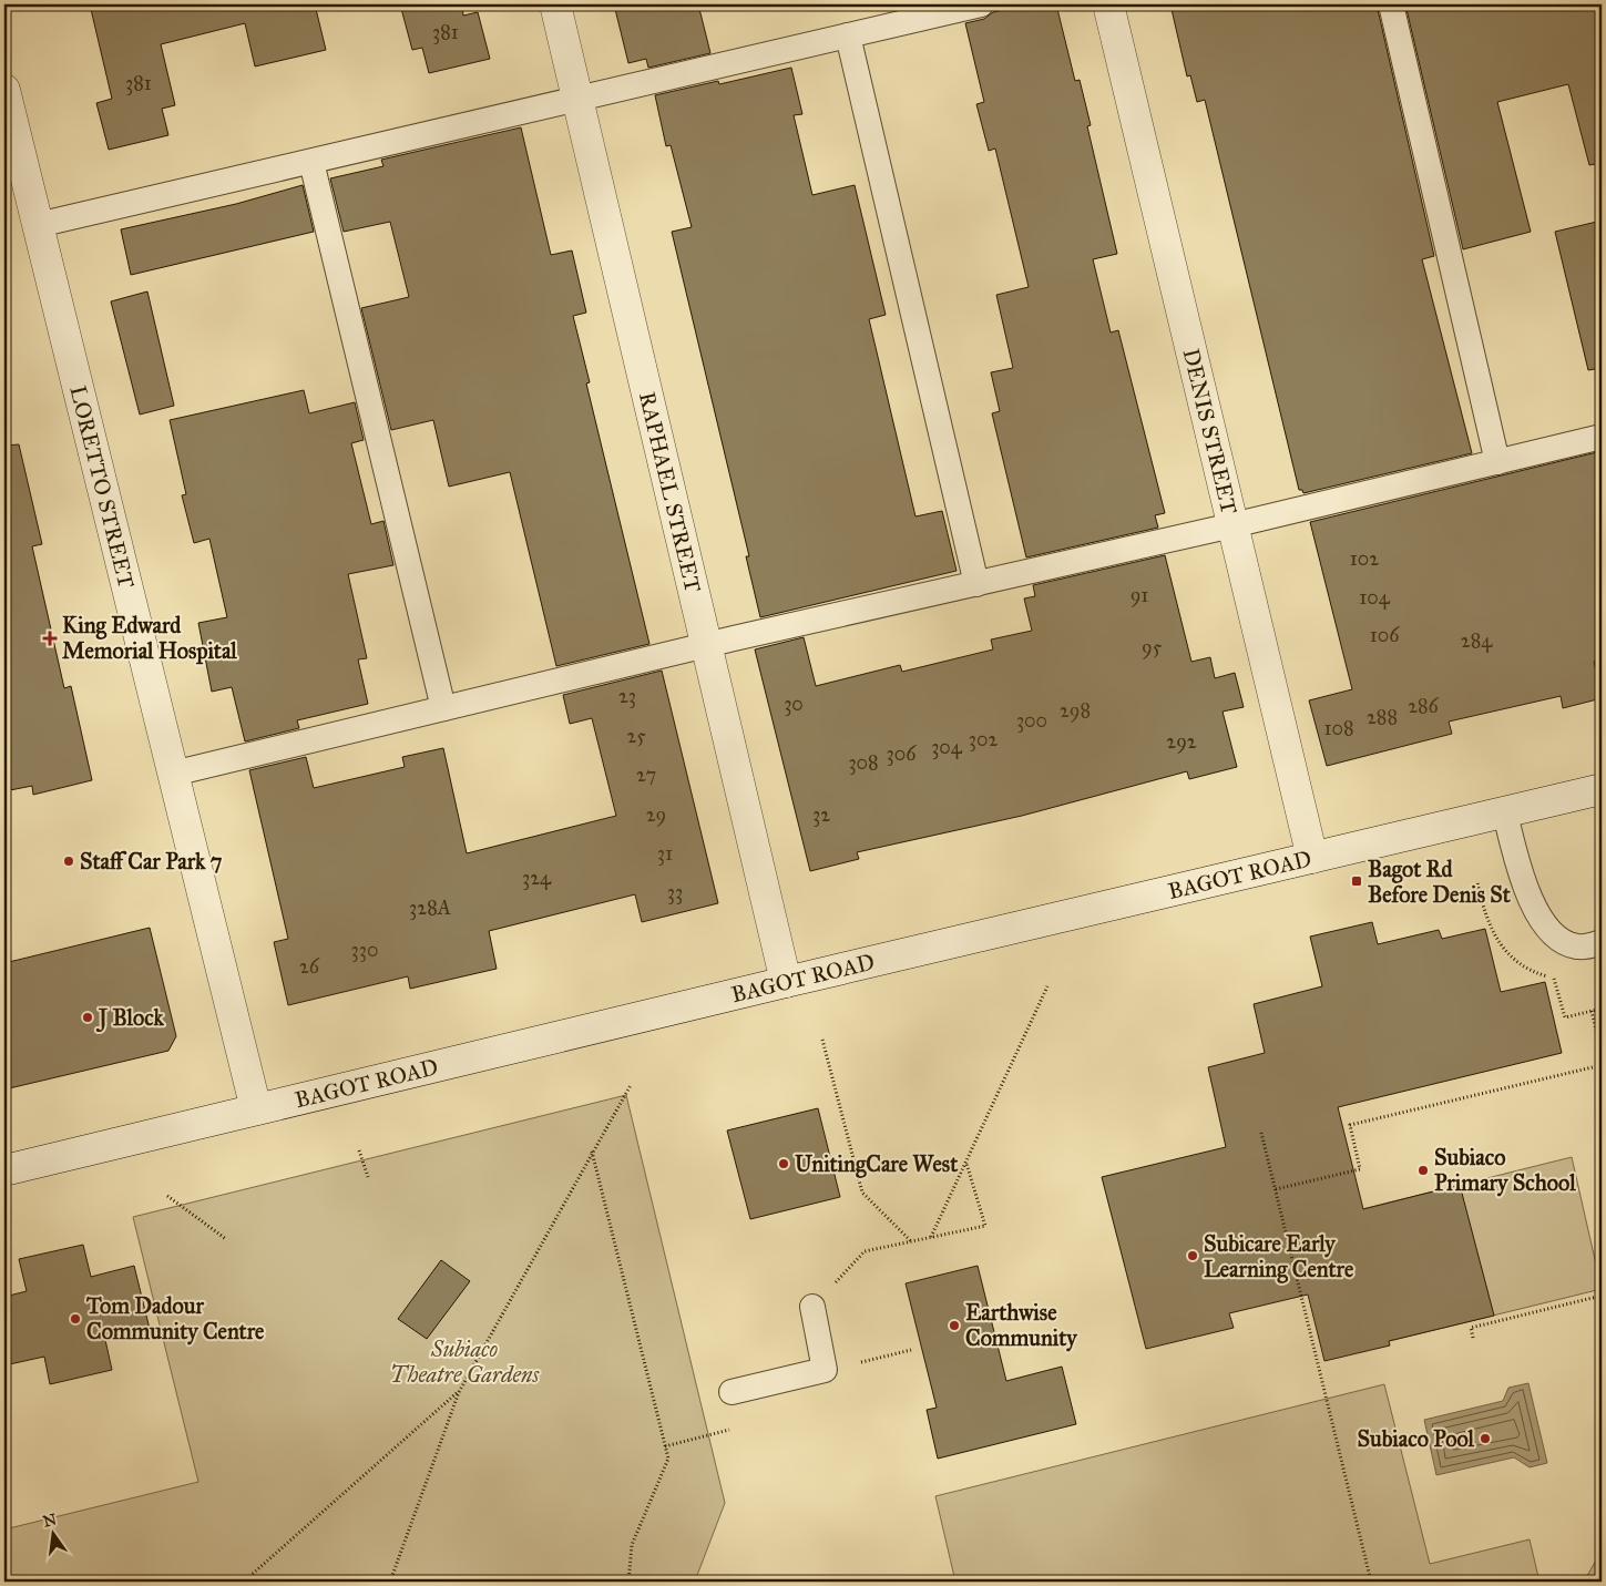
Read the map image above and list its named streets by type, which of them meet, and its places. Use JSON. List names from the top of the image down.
{
  "streets": {
    "street": [
      "DENIS STREET",
      "LORETTO STREET",
      "RAPHAEL STREET",
      "BAGOT ROAD"
    ]
  },
  "crossings": [
    ["DENIS STREET", "BAGOT ROAD"],
    ["LORETTO STREET", "BAGOT ROAD"],
    ["RAPHAEL STREET", "BAGOT ROAD"]
  ],
  "parks": ["Subiaco Theatre Gardens"],
  "places": {
    "health": ["King Edward Memorial Hospital"],
    "other": [
      "Staff Car Park 7",
      "J Block",
      "UnitingCare West",
      "Subiaco Primary School",
      "Subicare Early Learning Centre",
      "Tom Dadour Community Centre",
      "Earthwise Community",
      "Subiaco Pool"
    ],
    "transit": ["Bagot Rd Before Denis St"]
  },
  "house_numbers": [
    "381",
    "381",
    "102",
    "91",
    "104",
    "106",
    "284",
    "95",
    "23",
    "30",
    "286",
    "298",
    "288",
    "300",
    "108",
    "25",
    "302",
    "292",
    "304",
    "306",
    "308",
    "27",
    "29",
    "32",
    "31",
    "324",
    "33",
    "328A",
    "330",
    "26"
  ],
  "north": "top"
}
